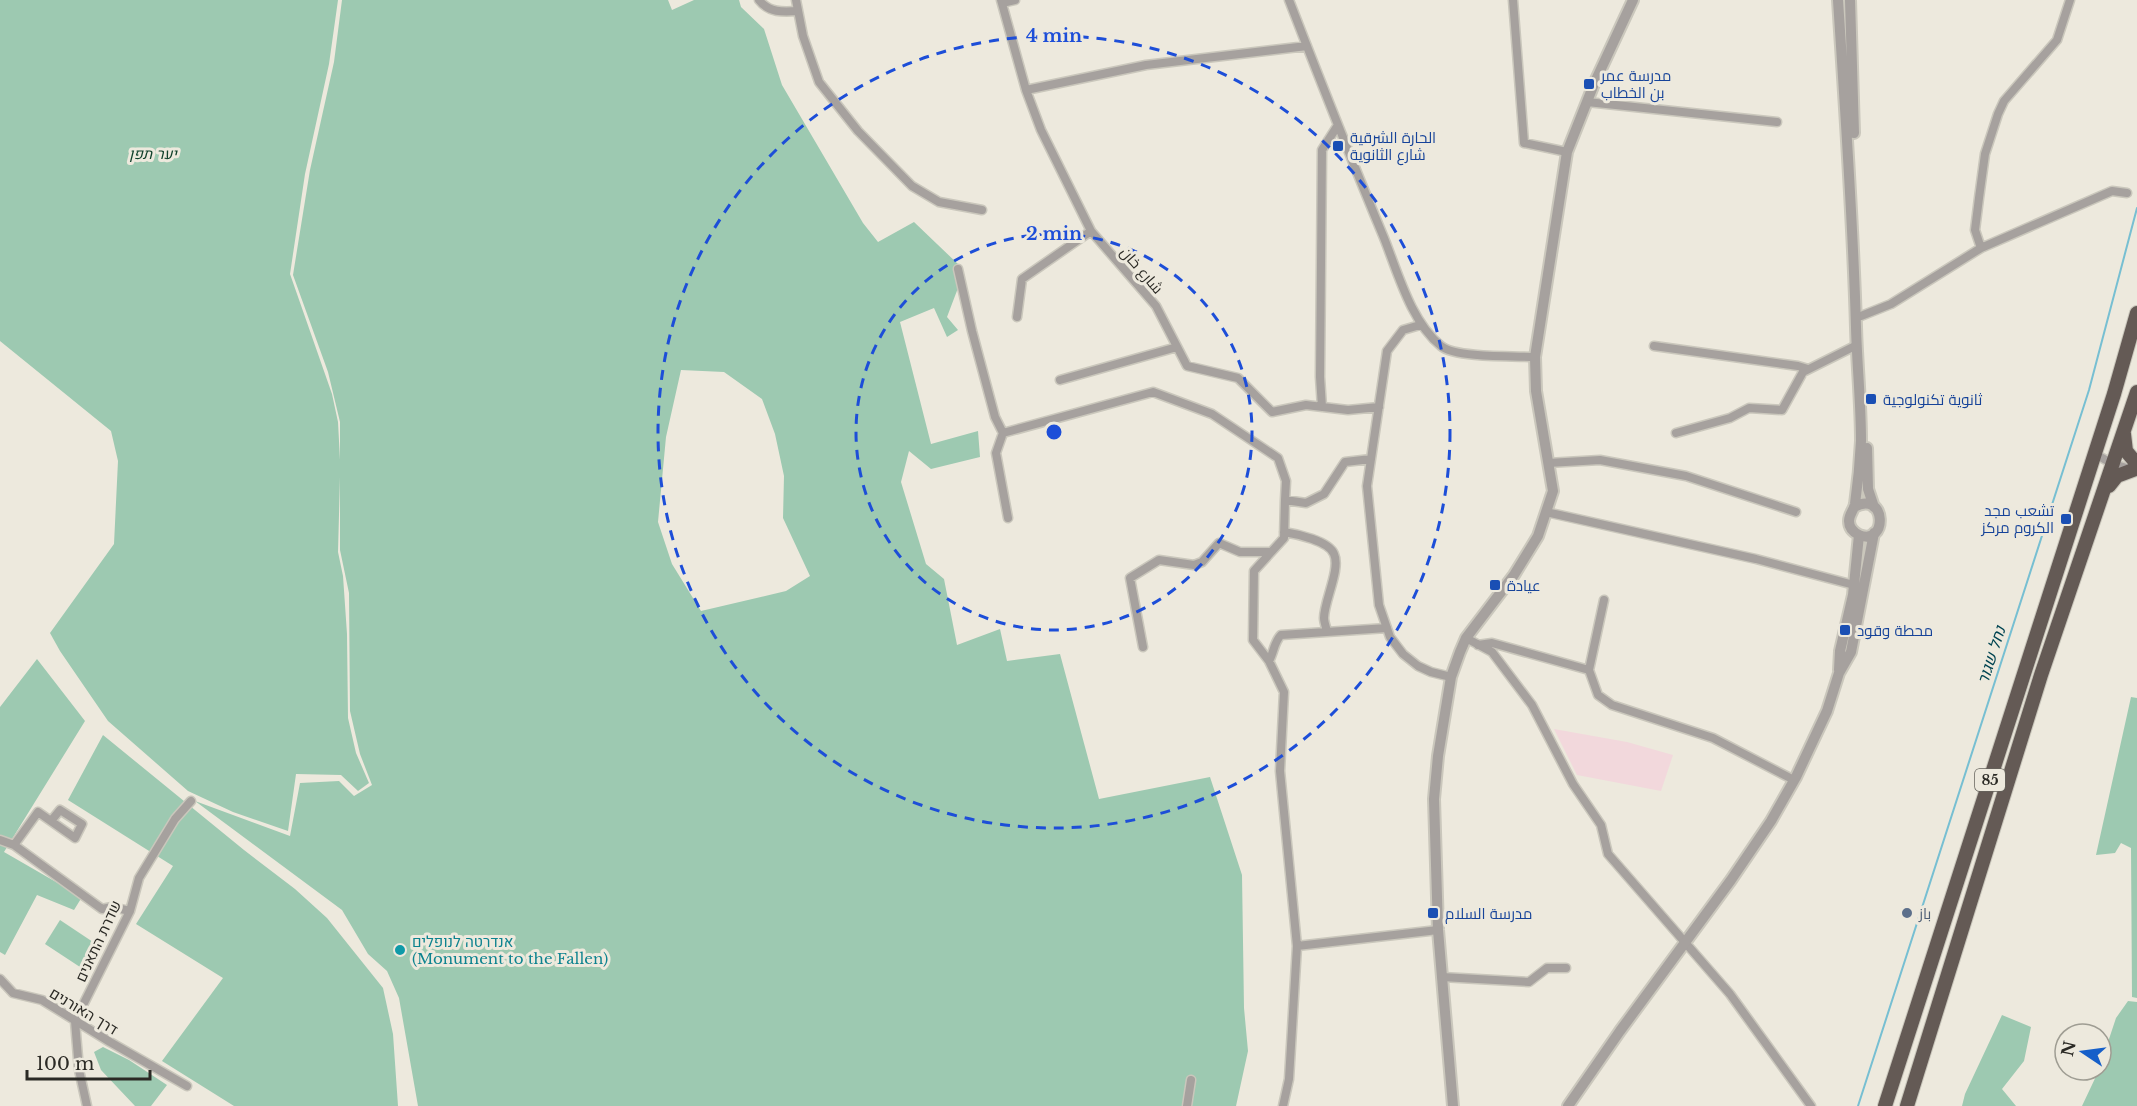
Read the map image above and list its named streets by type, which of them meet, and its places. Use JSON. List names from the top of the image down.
{
  "streets": {
    "highway": ["85"],
    "street": ["شارع خان", "שדרת התאנים", "דרך האורנים"]
  },
  "crossings": [
    ["שדרת התאנים", "דרך האורנים"]
  ],
  "water": ["נחל שגור"],
  "parks": ["יער תפן"],
  "places": {
    "transit": [
      "مدرسة عمر بن الخطاب",
      "الحارة الشرقية شارع الثانوية",
      "ثانوية تكنولوجية",
      "تشعب مجد الكروم مركز",
      "عيادة",
      "محطة وقود",
      "مدرسة السلام"
    ],
    "other": ["باز", "אנדרטה לנופלים (Monument to the Fallen)"]
  },
  "scale_bar": "100 m",
  "north": "left",
  "rings": ["4 min", "2 min"]
}
